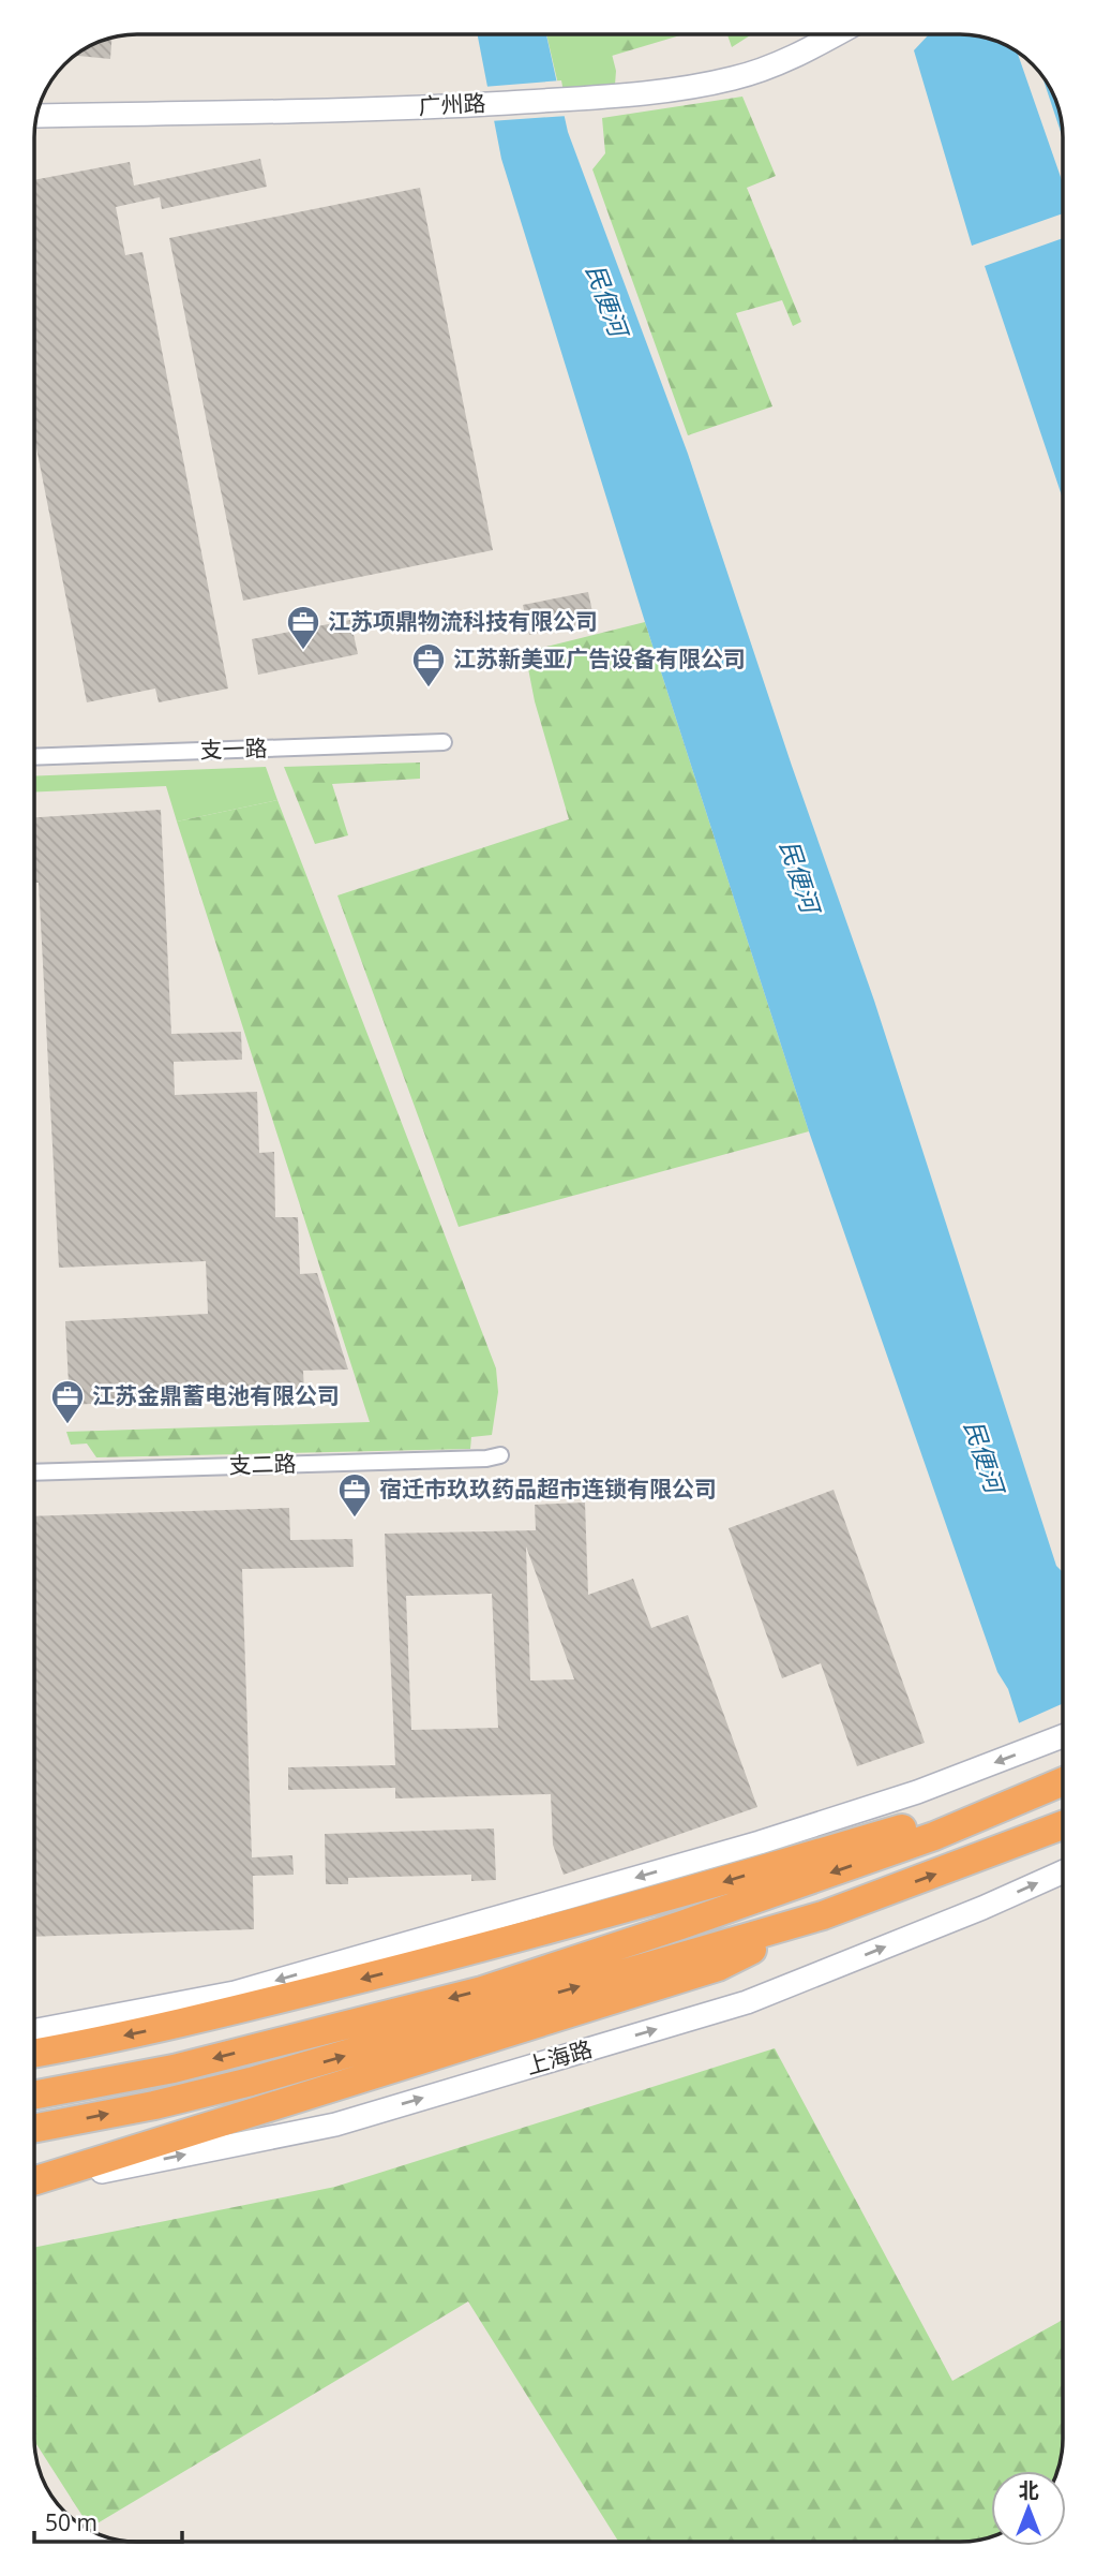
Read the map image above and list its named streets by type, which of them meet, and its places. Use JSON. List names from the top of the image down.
{
  "streets": {
    "main road": ["广州路", "上海路"],
    "street": ["支一路", "支二路"]
  },
  "water": ["民便河"],
  "places": {
    "office": [
      "江苏项鼎物流科技有限公司",
      "江苏新美亚广告设备有限公司",
      "江苏金鼎蓄电池有限公司",
      "宿迁市玖玖药品超市连锁有限公司"
    ]
  },
  "scale_bar": "50 m",
  "north": "top"
}
